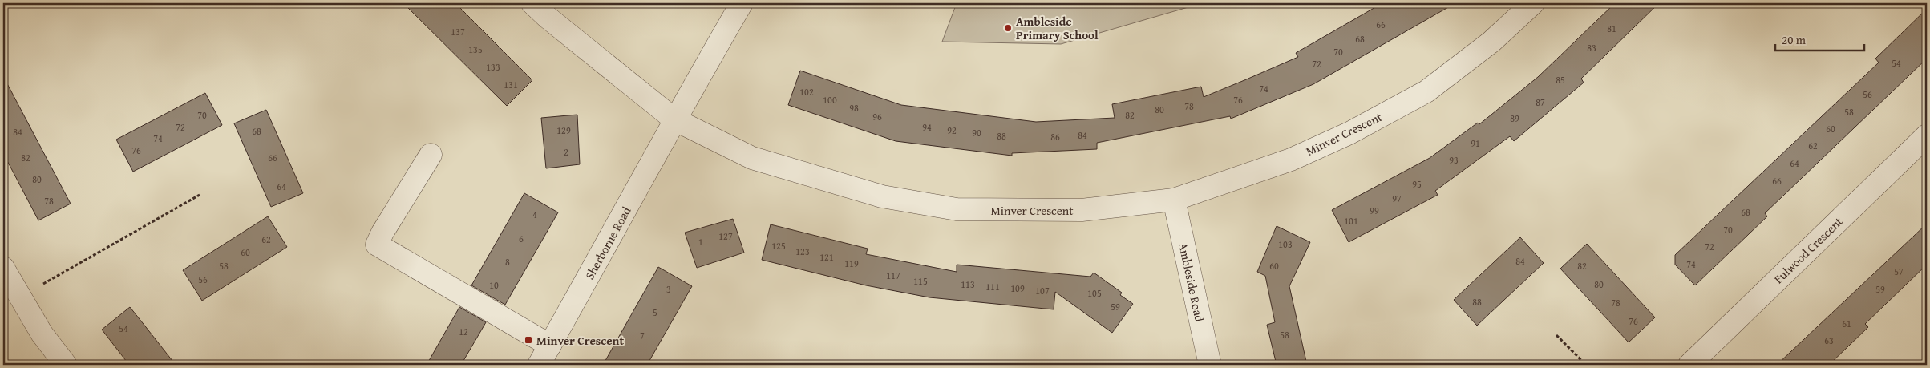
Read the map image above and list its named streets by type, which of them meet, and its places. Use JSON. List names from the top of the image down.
{
  "streets": {
    "street": [
      "Minver Crescent",
      "Sherborne Road",
      "Fulwood Crescent",
      "Ambleside Road"
    ]
  },
  "crossings": [
    ["Minver Crescent", "Sherborne Road"],
    ["Minver Crescent", "Ambleside Road"]
  ],
  "places": {
    "other": ["Ambleside Primary School"],
    "transit": ["Minver Crescent"]
  },
  "house_numbers": [
    "66",
    "81",
    "137",
    "68",
    "83",
    "135",
    "70",
    "54",
    "72",
    "133",
    "85",
    "131",
    "74",
    "102",
    "56",
    "100",
    "76",
    "87",
    "78",
    "98",
    "80",
    "58",
    "70",
    "82",
    "96",
    "89",
    "72",
    "94",
    "60",
    "129",
    "92",
    "68",
    "84",
    "90",
    "84",
    "88",
    "86",
    "74",
    "91",
    "62",
    "76",
    "2",
    "82",
    "66",
    "93",
    "64",
    "80",
    "66",
    "95",
    "64",
    "97",
    "78",
    "99",
    "68",
    "4",
    "101",
    "70",
    "127",
    "6",
    "62",
    "1",
    "103",
    "125",
    "72",
    "123",
    "60",
    "121",
    "84",
    "8",
    "119",
    "74",
    "58",
    "60",
    "82",
    "57",
    "117",
    "56",
    "115",
    "113",
    "80",
    "10",
    "111",
    "109",
    "3",
    "59",
    "107",
    "105",
    "88",
    "78",
    "59",
    "5",
    "76",
    "61",
    "54",
    "12",
    "58",
    "7",
    "63"
  ],
  "scale_bar": "20 m"
}
